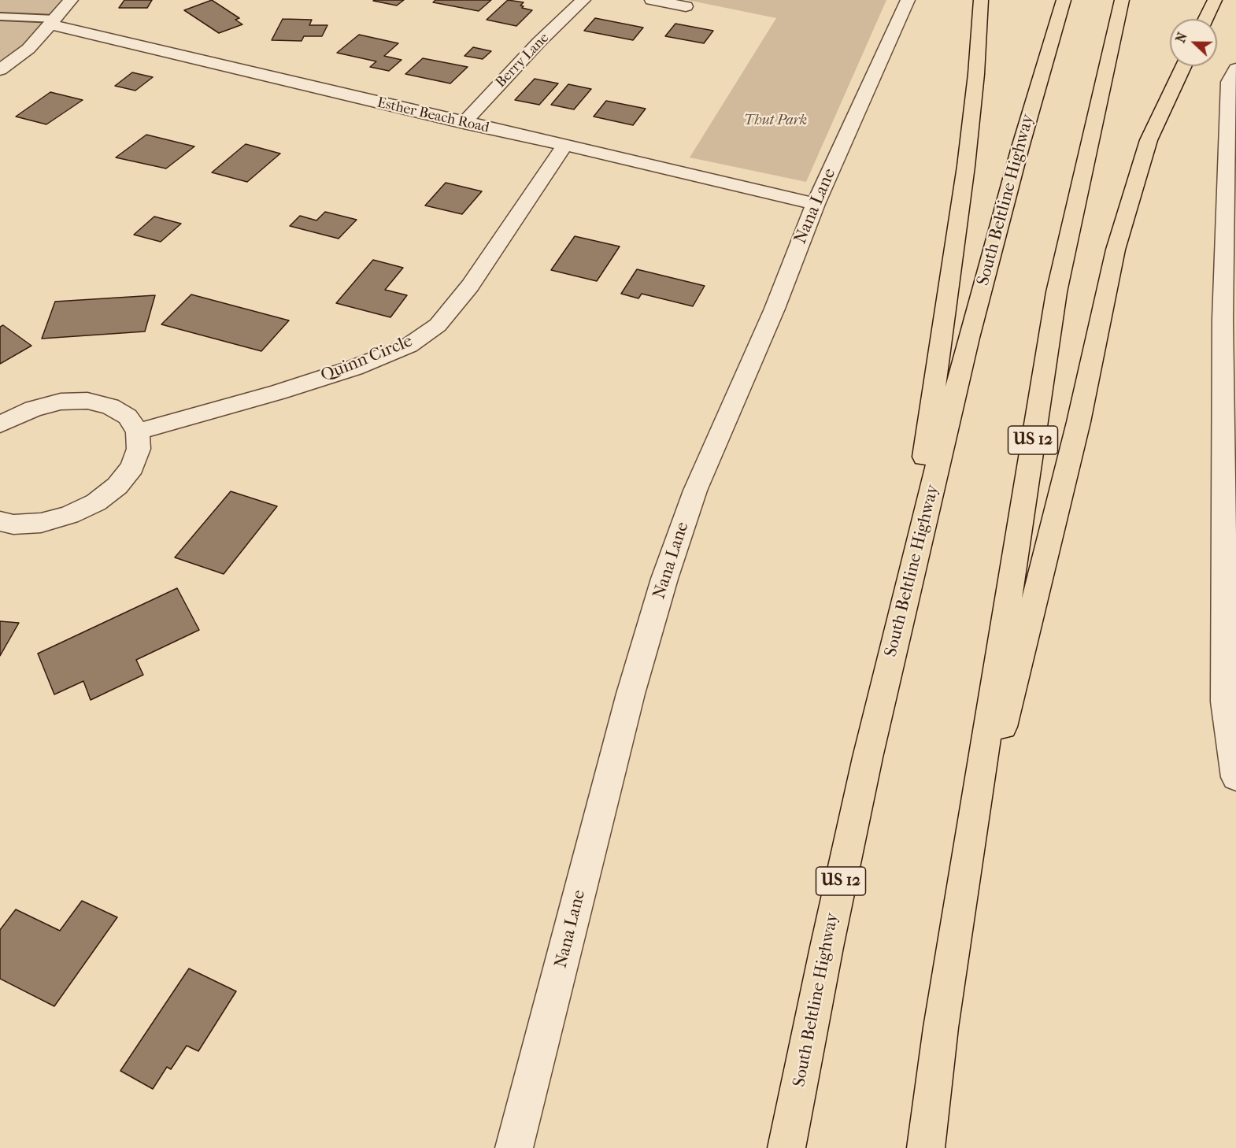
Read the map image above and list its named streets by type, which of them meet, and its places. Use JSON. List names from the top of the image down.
{
  "streets": {
    "highway": ["South Beltline Highway", "US 12"],
    "street": [
      "Berry Lane",
      "Esther Beach Road",
      "Nana Lane",
      "Quinn Circle"
    ]
  },
  "crossings": [
    ["Berry Lane", "Esther Beach Road"],
    ["Esther Beach Road", "Nana Lane"],
    ["Esther Beach Road", "Quinn Circle"]
  ],
  "parks": ["Thut Park"],
  "north": "left"
}
